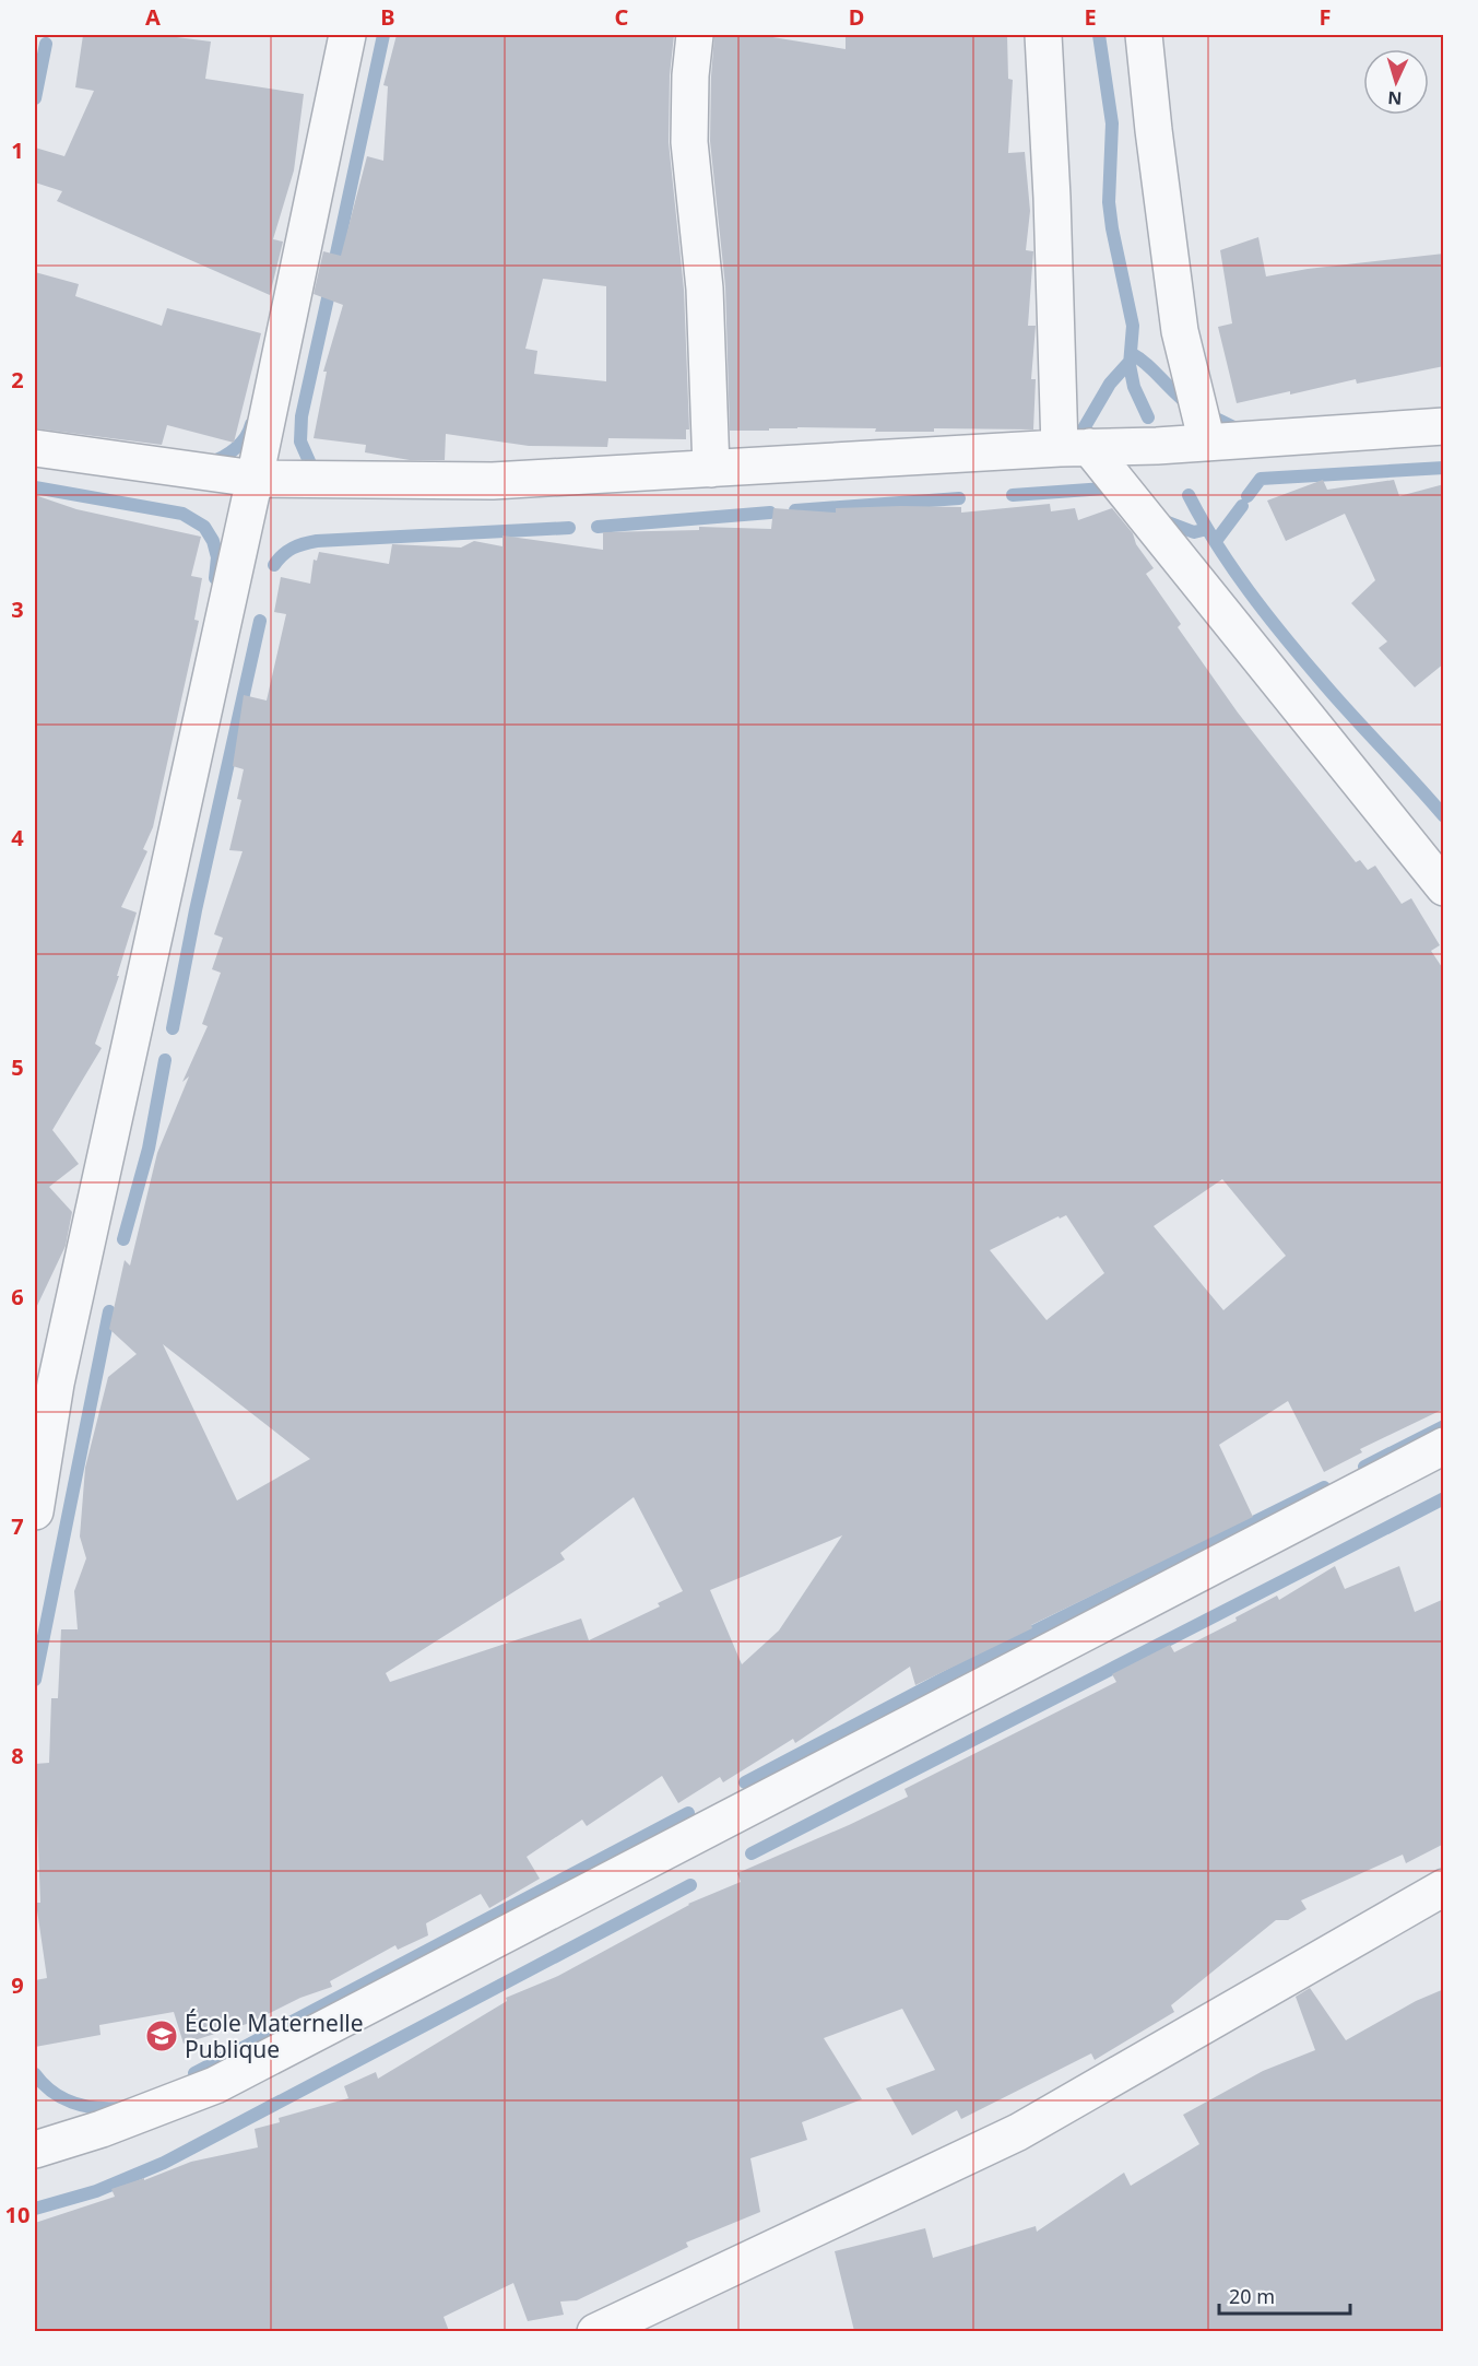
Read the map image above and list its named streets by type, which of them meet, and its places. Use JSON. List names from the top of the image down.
{
  "places": {
    "school or university": ["École Maternelle Publique"]
  },
  "scale_bar": "20 m",
  "north": "bottom",
  "grid": {
    "columns": [
      "A",
      "B",
      "C",
      "D",
      "E",
      "F"
    ],
    "rows": [
      "1",
      "2",
      "3",
      "4",
      "5",
      "6",
      "7",
      "8",
      "9",
      "10"
    ]
  }
}
